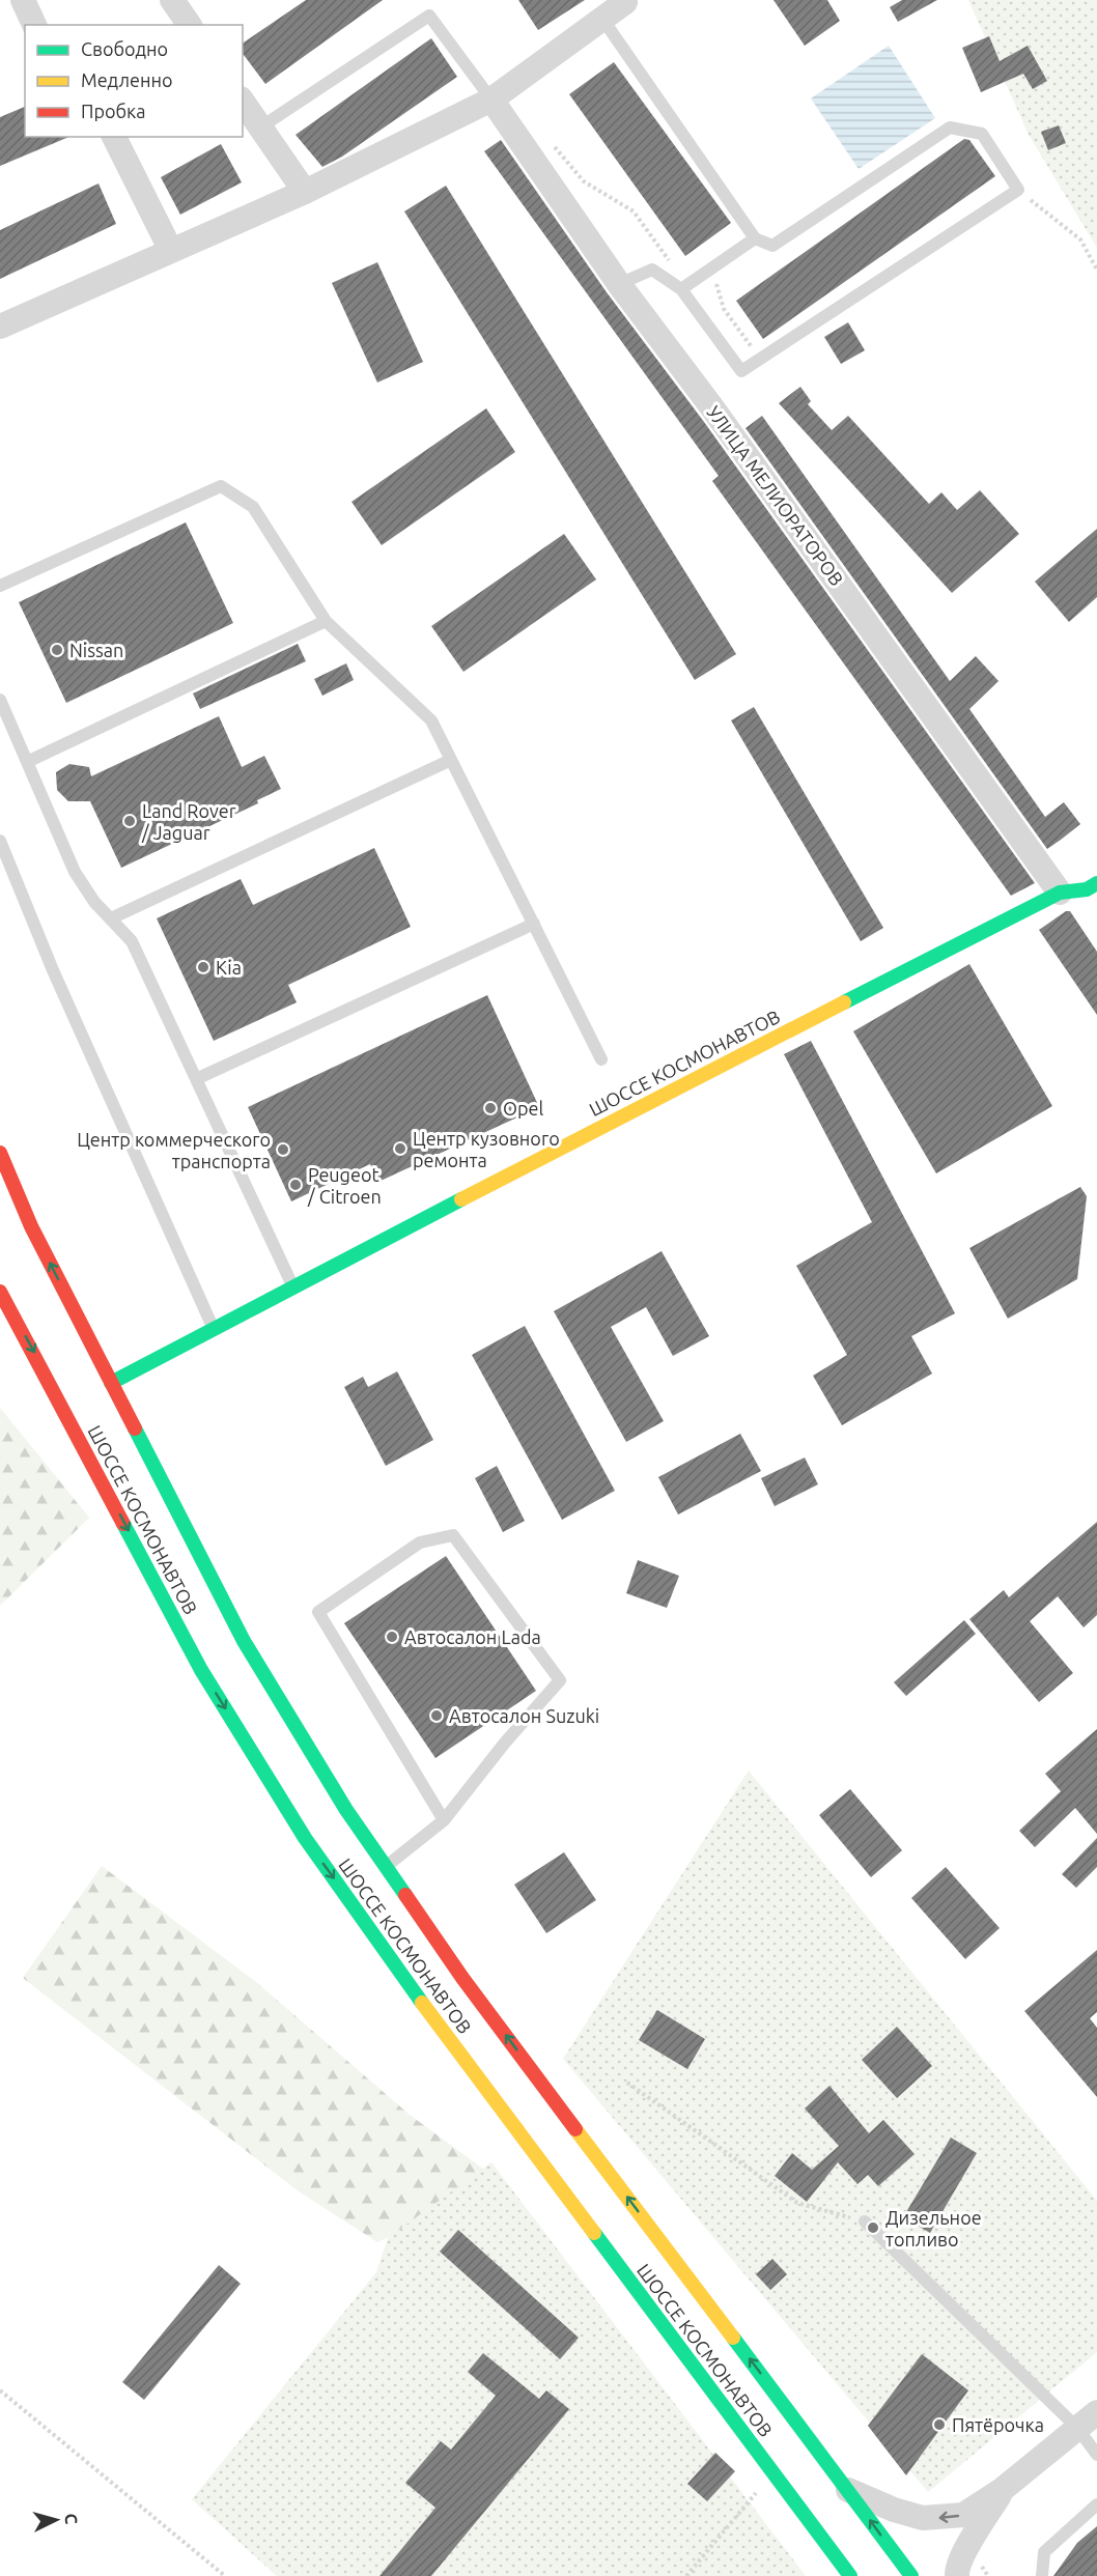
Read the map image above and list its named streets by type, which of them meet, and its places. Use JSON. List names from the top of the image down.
{
  "streets": {
    "main road": ["ШОССЕ КОСМОНАВТОВ"],
    "street": ["УЛИЦА МЕЛИОРАТОРОВ"]
  },
  "crossings": [
    ["УЛИЦА МЕЛИОРАТОРОВ", "ШОССЕ КОСМОНАВТОВ"]
  ],
  "places": [
    "Nissan",
    "Land Rover / Jaguar",
    "Kia",
    "Opel",
    "Центр кузовного ремонта",
    "Центр коммерческого транспорта",
    "Peugeot / Citroen",
    "Автосалон Lada",
    "Автосалон Suzuki",
    "Дизельное топливо",
    "Пятёрочка"
  ],
  "legend": ["Свободно", "Медленно", "Пробка"],
  "north": "right"
}
